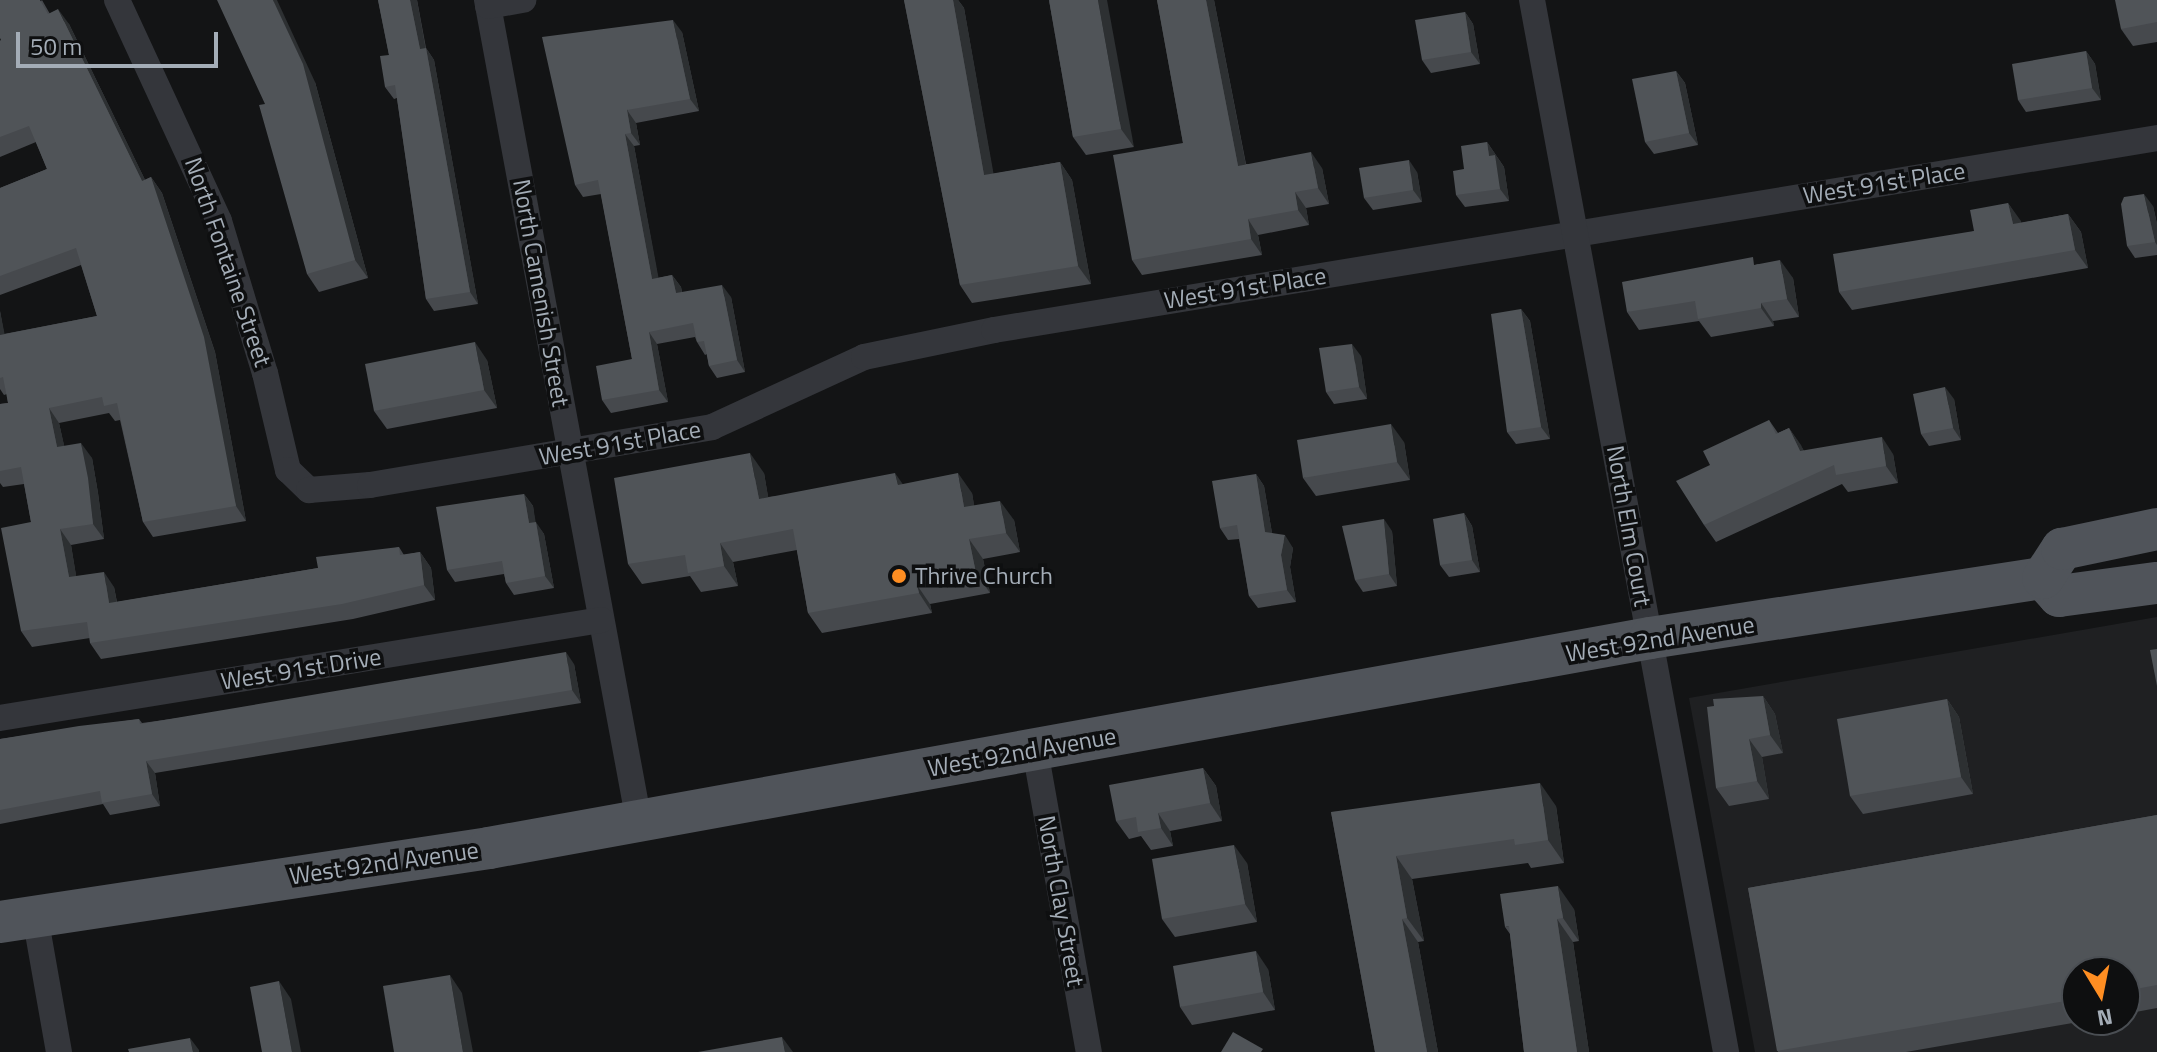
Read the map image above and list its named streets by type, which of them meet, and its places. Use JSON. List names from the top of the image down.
{
  "streets": {
    "main road": ["West 92nd Avenue"],
    "street": [
      "West 91st Place",
      "North Fontaine Street",
      "North Camenish Street",
      "North Elm Court",
      "West 91st Drive",
      "North Clay Street"
    ]
  },
  "crossings": [
    ["West 91st Place", "North Fontaine Street"],
    ["West 91st Place", "North Camenish Street"],
    ["West 91st Place", "North Elm Court"],
    ["North Camenish Street", "West 92nd Avenue"],
    ["North Camenish Street", "West 91st Drive"],
    ["North Elm Court", "West 92nd Avenue"],
    ["West 92nd Avenue", "North Clay Street"]
  ],
  "places": ["Thrive Church"],
  "scale_bar": "50 m",
  "north": "bottom"
}
